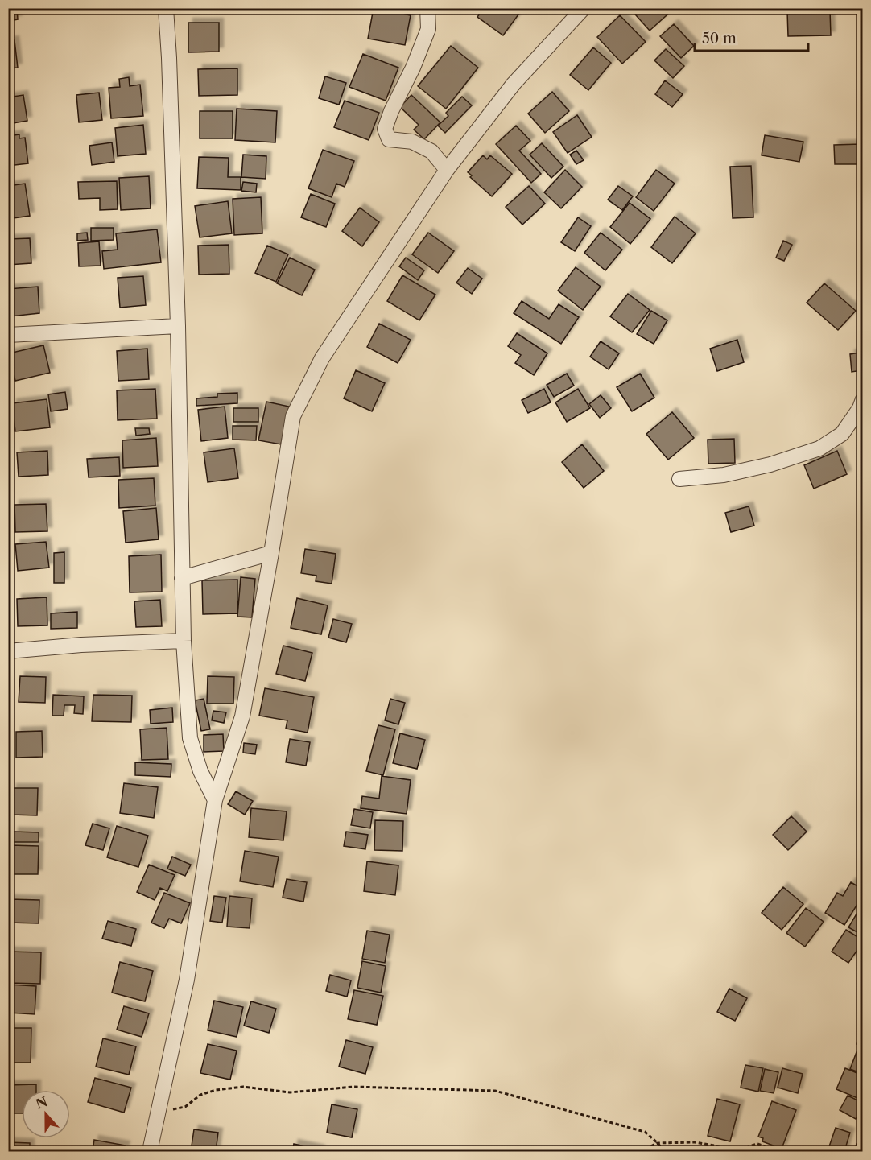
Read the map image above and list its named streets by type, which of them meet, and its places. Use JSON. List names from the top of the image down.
{
  "scale_bar": "50 m",
  "north": "top"
}
